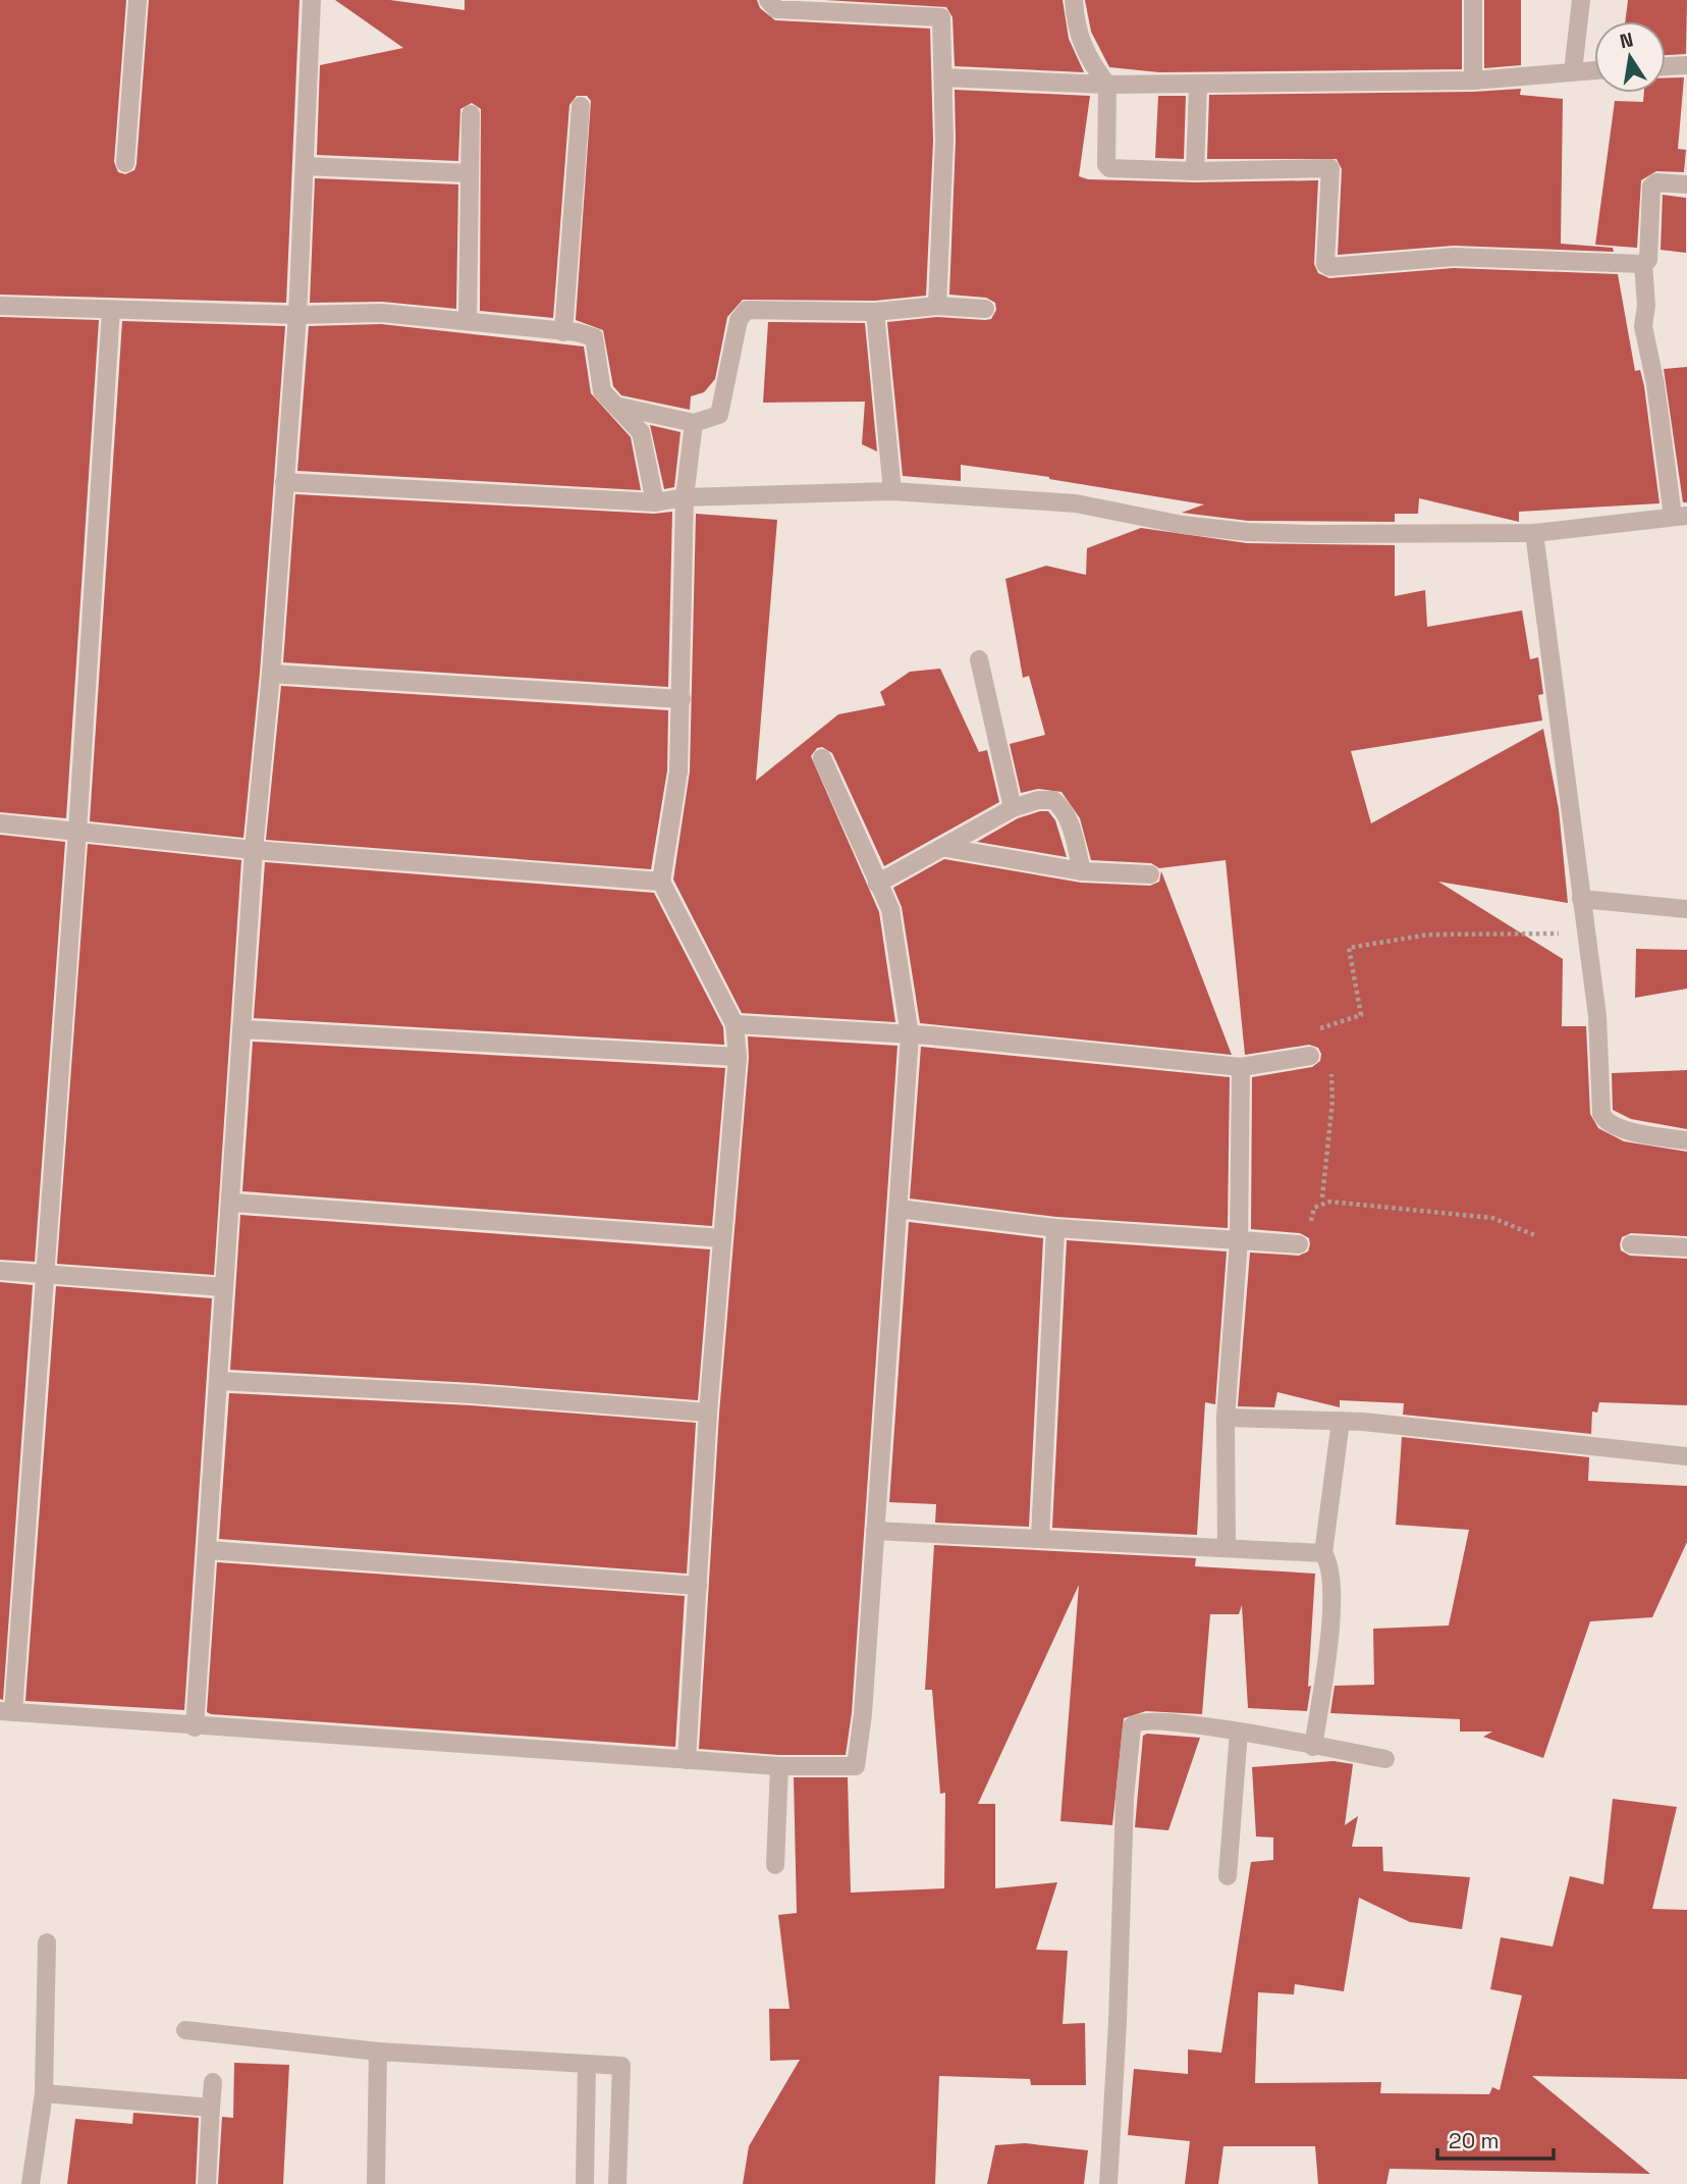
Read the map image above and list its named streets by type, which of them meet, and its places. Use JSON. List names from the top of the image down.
{
  "scale_bar": "20 m",
  "north": "top"
}
